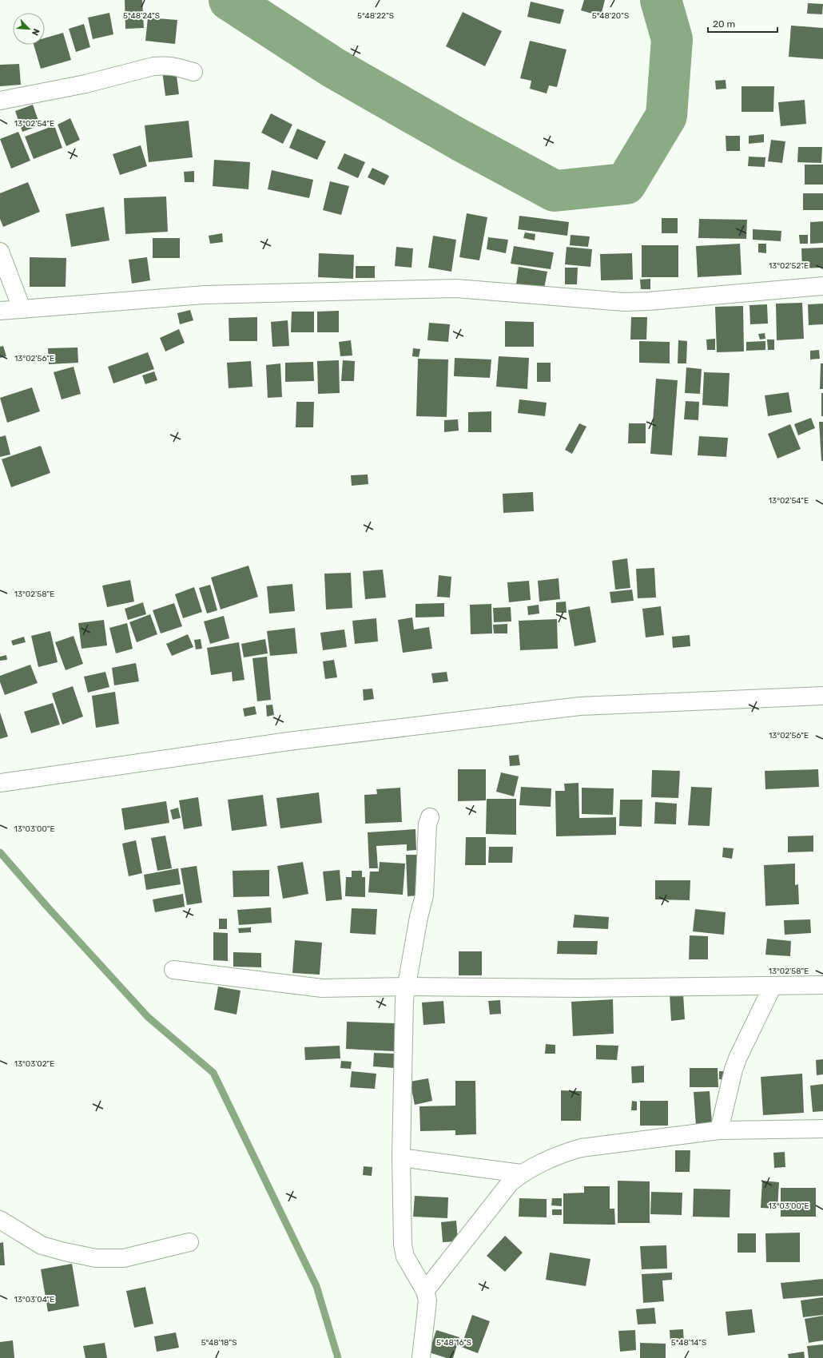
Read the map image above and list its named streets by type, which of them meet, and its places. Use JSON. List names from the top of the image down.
{
  "scale_bar": "20 m",
  "north": "bottom right",
  "coordinates": [
    "5°48'24\"S",
    "5°48'22\"S",
    "5°48'20\"S",
    "13°02'54\"E",
    "13°02'52\"E",
    "13°02'56\"E",
    "13°02'58\"E",
    "13°03'00\"E",
    "13°03'02\"E",
    "13°03'04\"E",
    "5°48'18\"S",
    "5°48'16\"S",
    "5°48'14\"S"
  ]
}
